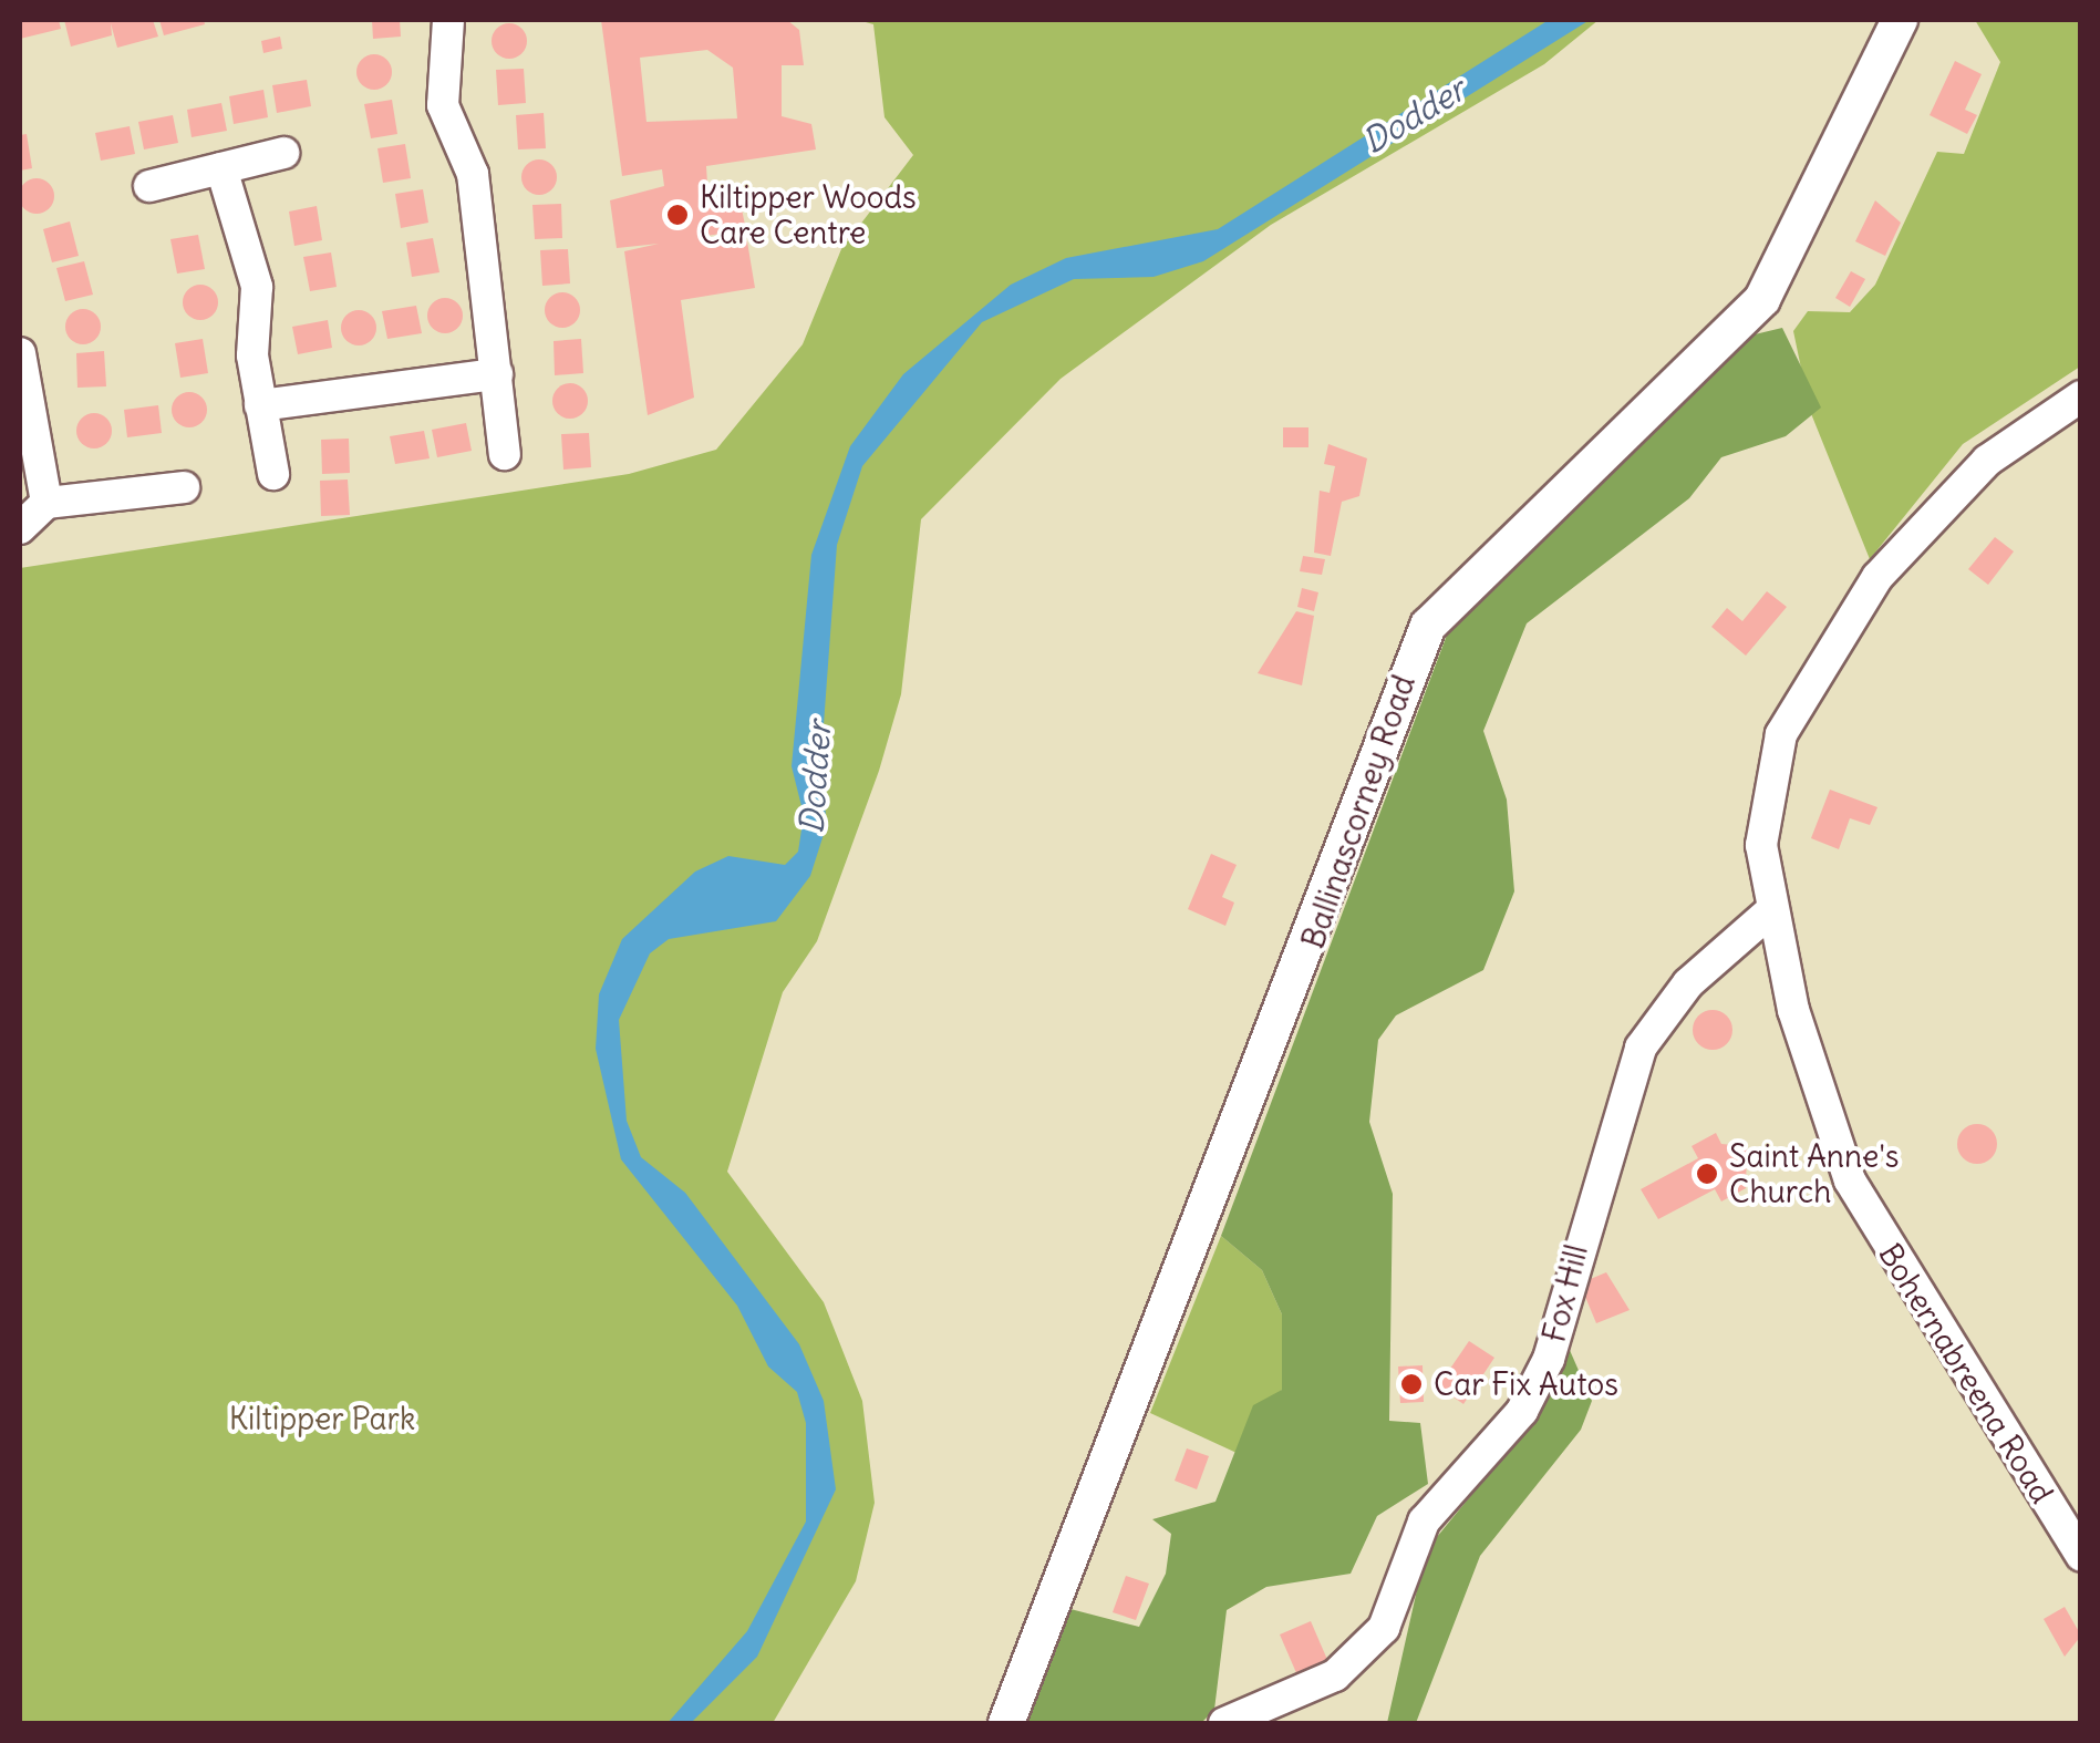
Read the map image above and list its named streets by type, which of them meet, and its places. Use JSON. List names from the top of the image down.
{
  "streets": {
    "main road": ["Ballinascorney Road"],
    "street": ["Fox Hill", "Bohernabreena Road"]
  },
  "crossings": [
    ["Fox Hill", "Bohernabreena Road"]
  ],
  "water": ["Dodder"],
  "parks": ["Kiltipper Park"],
  "places": ["Kiltipper Woods Care Centre", "Saint Anne's Church", "Car Fix Autos"]
}
